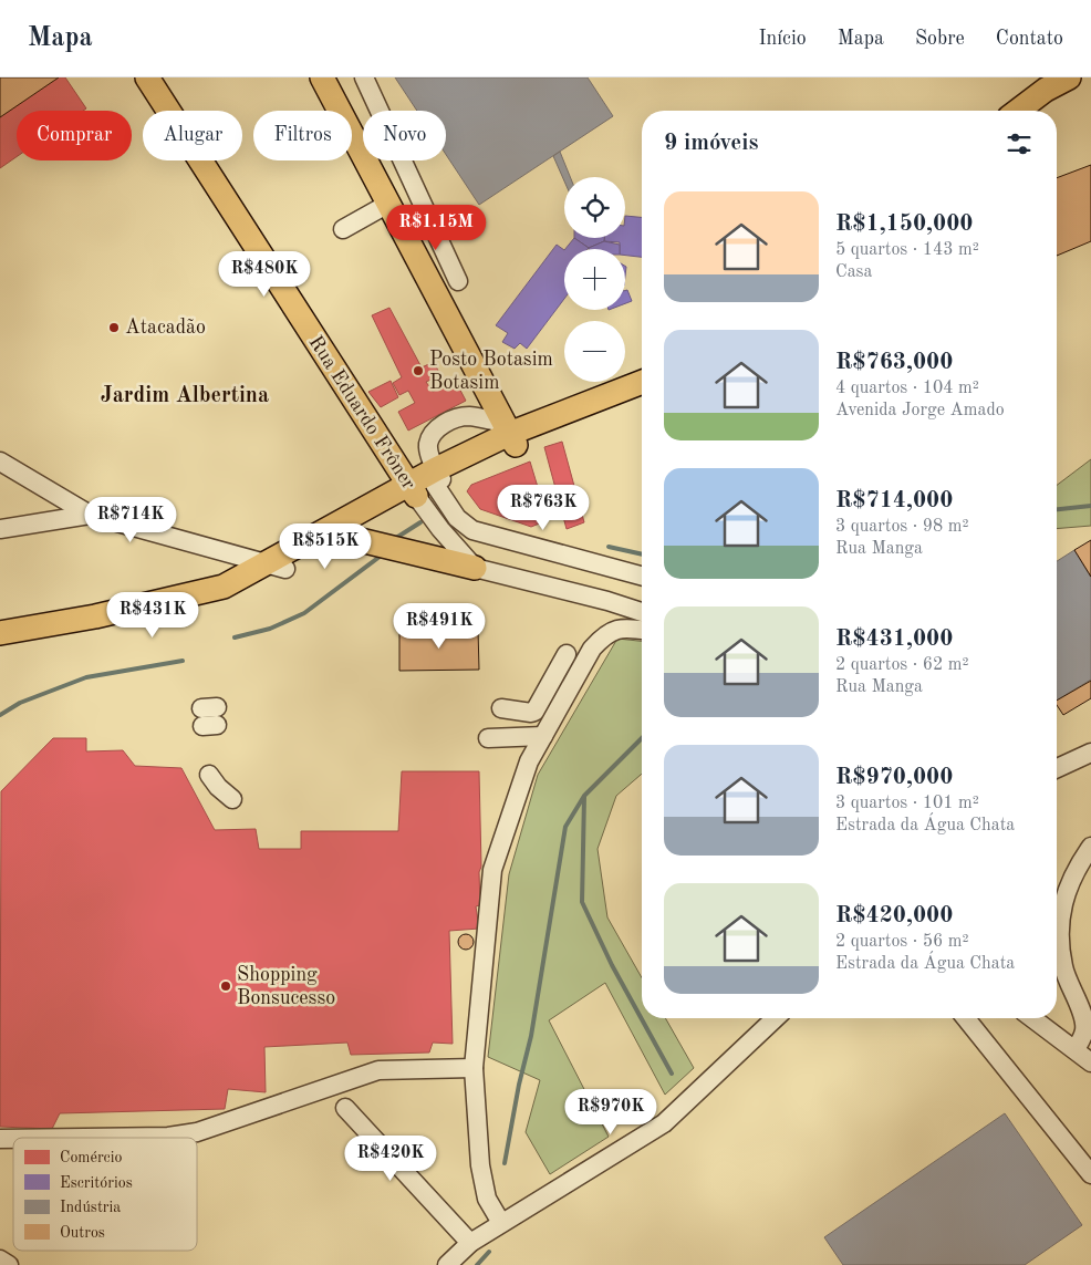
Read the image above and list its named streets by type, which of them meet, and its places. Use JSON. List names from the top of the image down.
{
  "streets": {
    "main road": ["Rua Eduardo Frôner"]
  },
  "districts": ["Jardim Albertina"],
  "places": ["Atacadão", "Posto Botasim Botasim", "Shopping Bonsucesso"],
  "legend": [
    "Comércio",
    "Escritórios",
    "Indústria",
    "Outros"
  ],
  "page": {
    "header": "Mapa",
    "nav": [
      "Início",
      "Mapa",
      "Sobre",
      "Contato"
    ],
    "chip": [
      "Comprar",
      "Alugar",
      "Filtros",
      "Novo"
    ],
    "heading": "9 imóveis",
    "map_buttons": ["+", "−"],
    "list": [
      {
        "name": "R$1,150,000",
        "note": "5 quartos · 143 m² · Casa"
      },
      {
        "name": "R$763,000",
        "note": "4 quartos · 104 m² · Avenida Jorge Amado"
      },
      {
        "name": "R$714,000",
        "note": "3 quartos · 98 m² · Rua Manga"
      },
      {
        "name": "R$431,000",
        "note": "2 quartos · 62 m² · Rua Manga"
      },
      {
        "name": "R$970,000",
        "note": "3 quartos · 101 m² · Estrada da Água Chata"
      },
      {
        "name": "R$420,000",
        "note": "2 quartos · 56 m² · Estrada da Água Chata"
      }
    ],
    "price": [
      "R$1.15M",
      "R$480K",
      "R$763K",
      "R$714K",
      "R$515K",
      "R$431K",
      "R$491K",
      "R$970K",
      "R$420K"
    ]
  }
}
